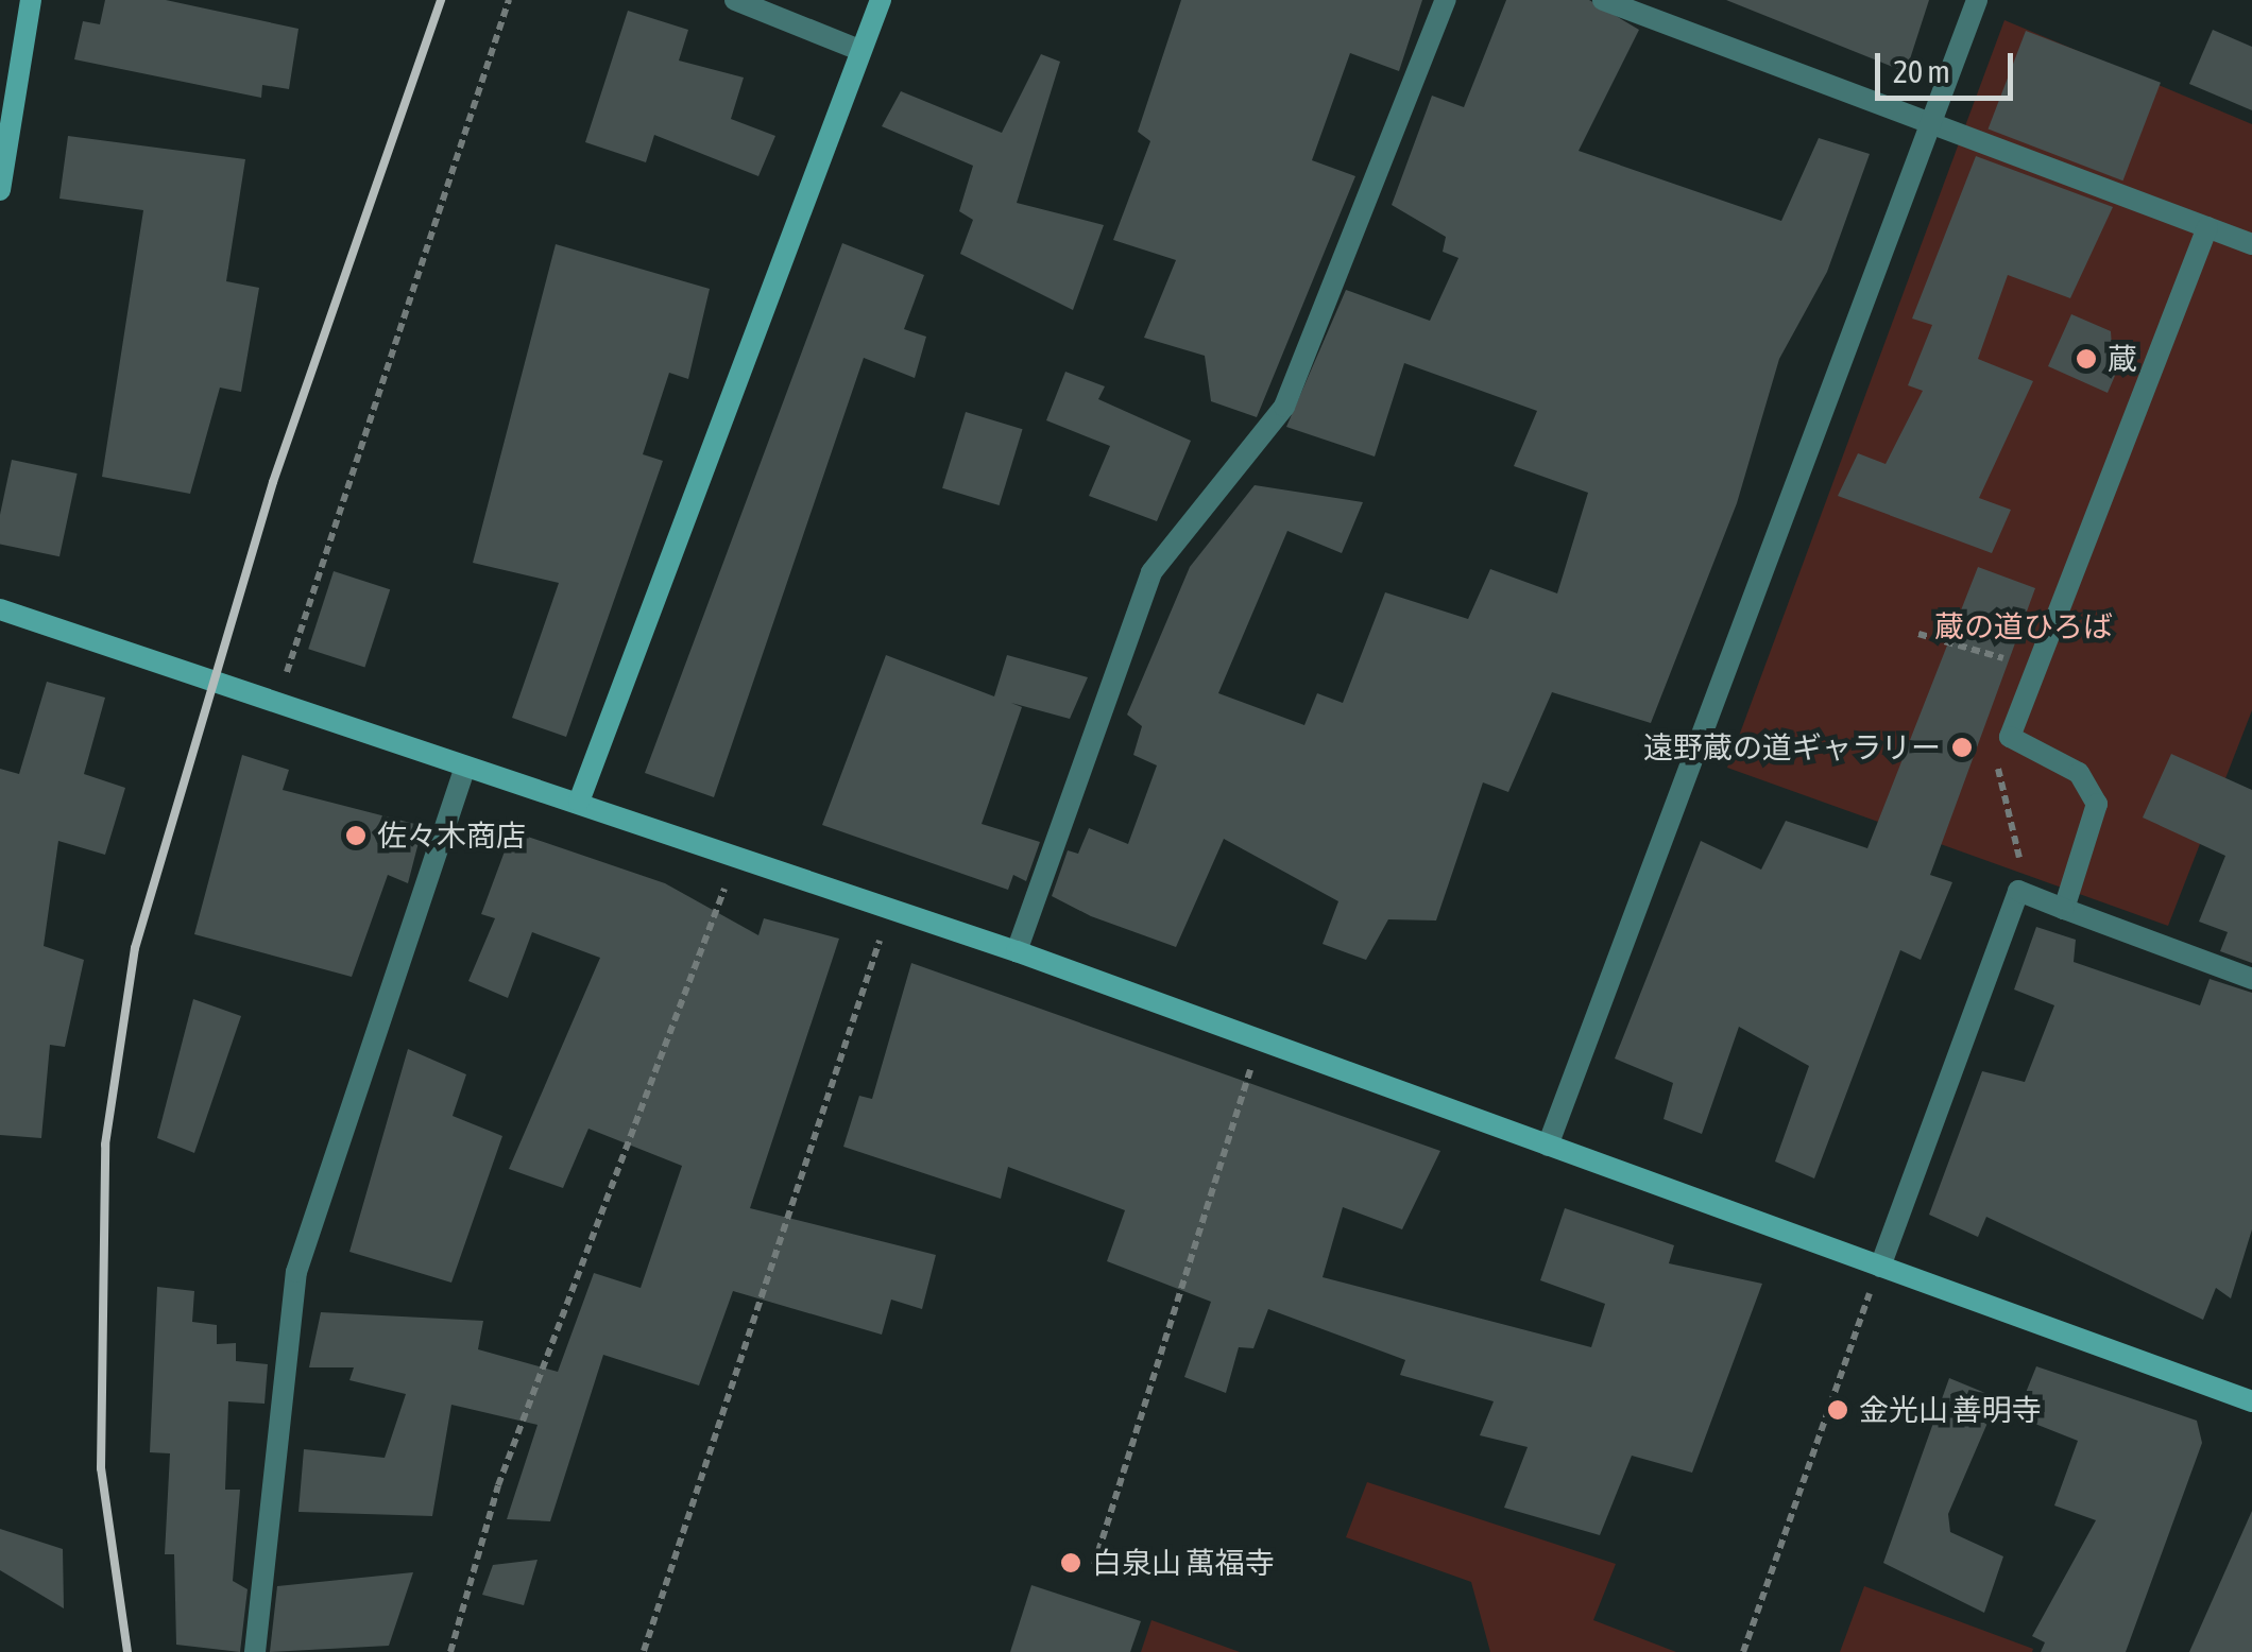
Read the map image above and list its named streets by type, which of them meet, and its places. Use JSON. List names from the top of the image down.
{
  "parks": ["蔵の道ひろば"],
  "places": [
    "蔵",
    "遠野蔵の道ギャラリー",
    "佐々木商店",
    "金光山 善明寺",
    "白泉山 萬福寺"
  ],
  "scale_bar": "20 m"
}
